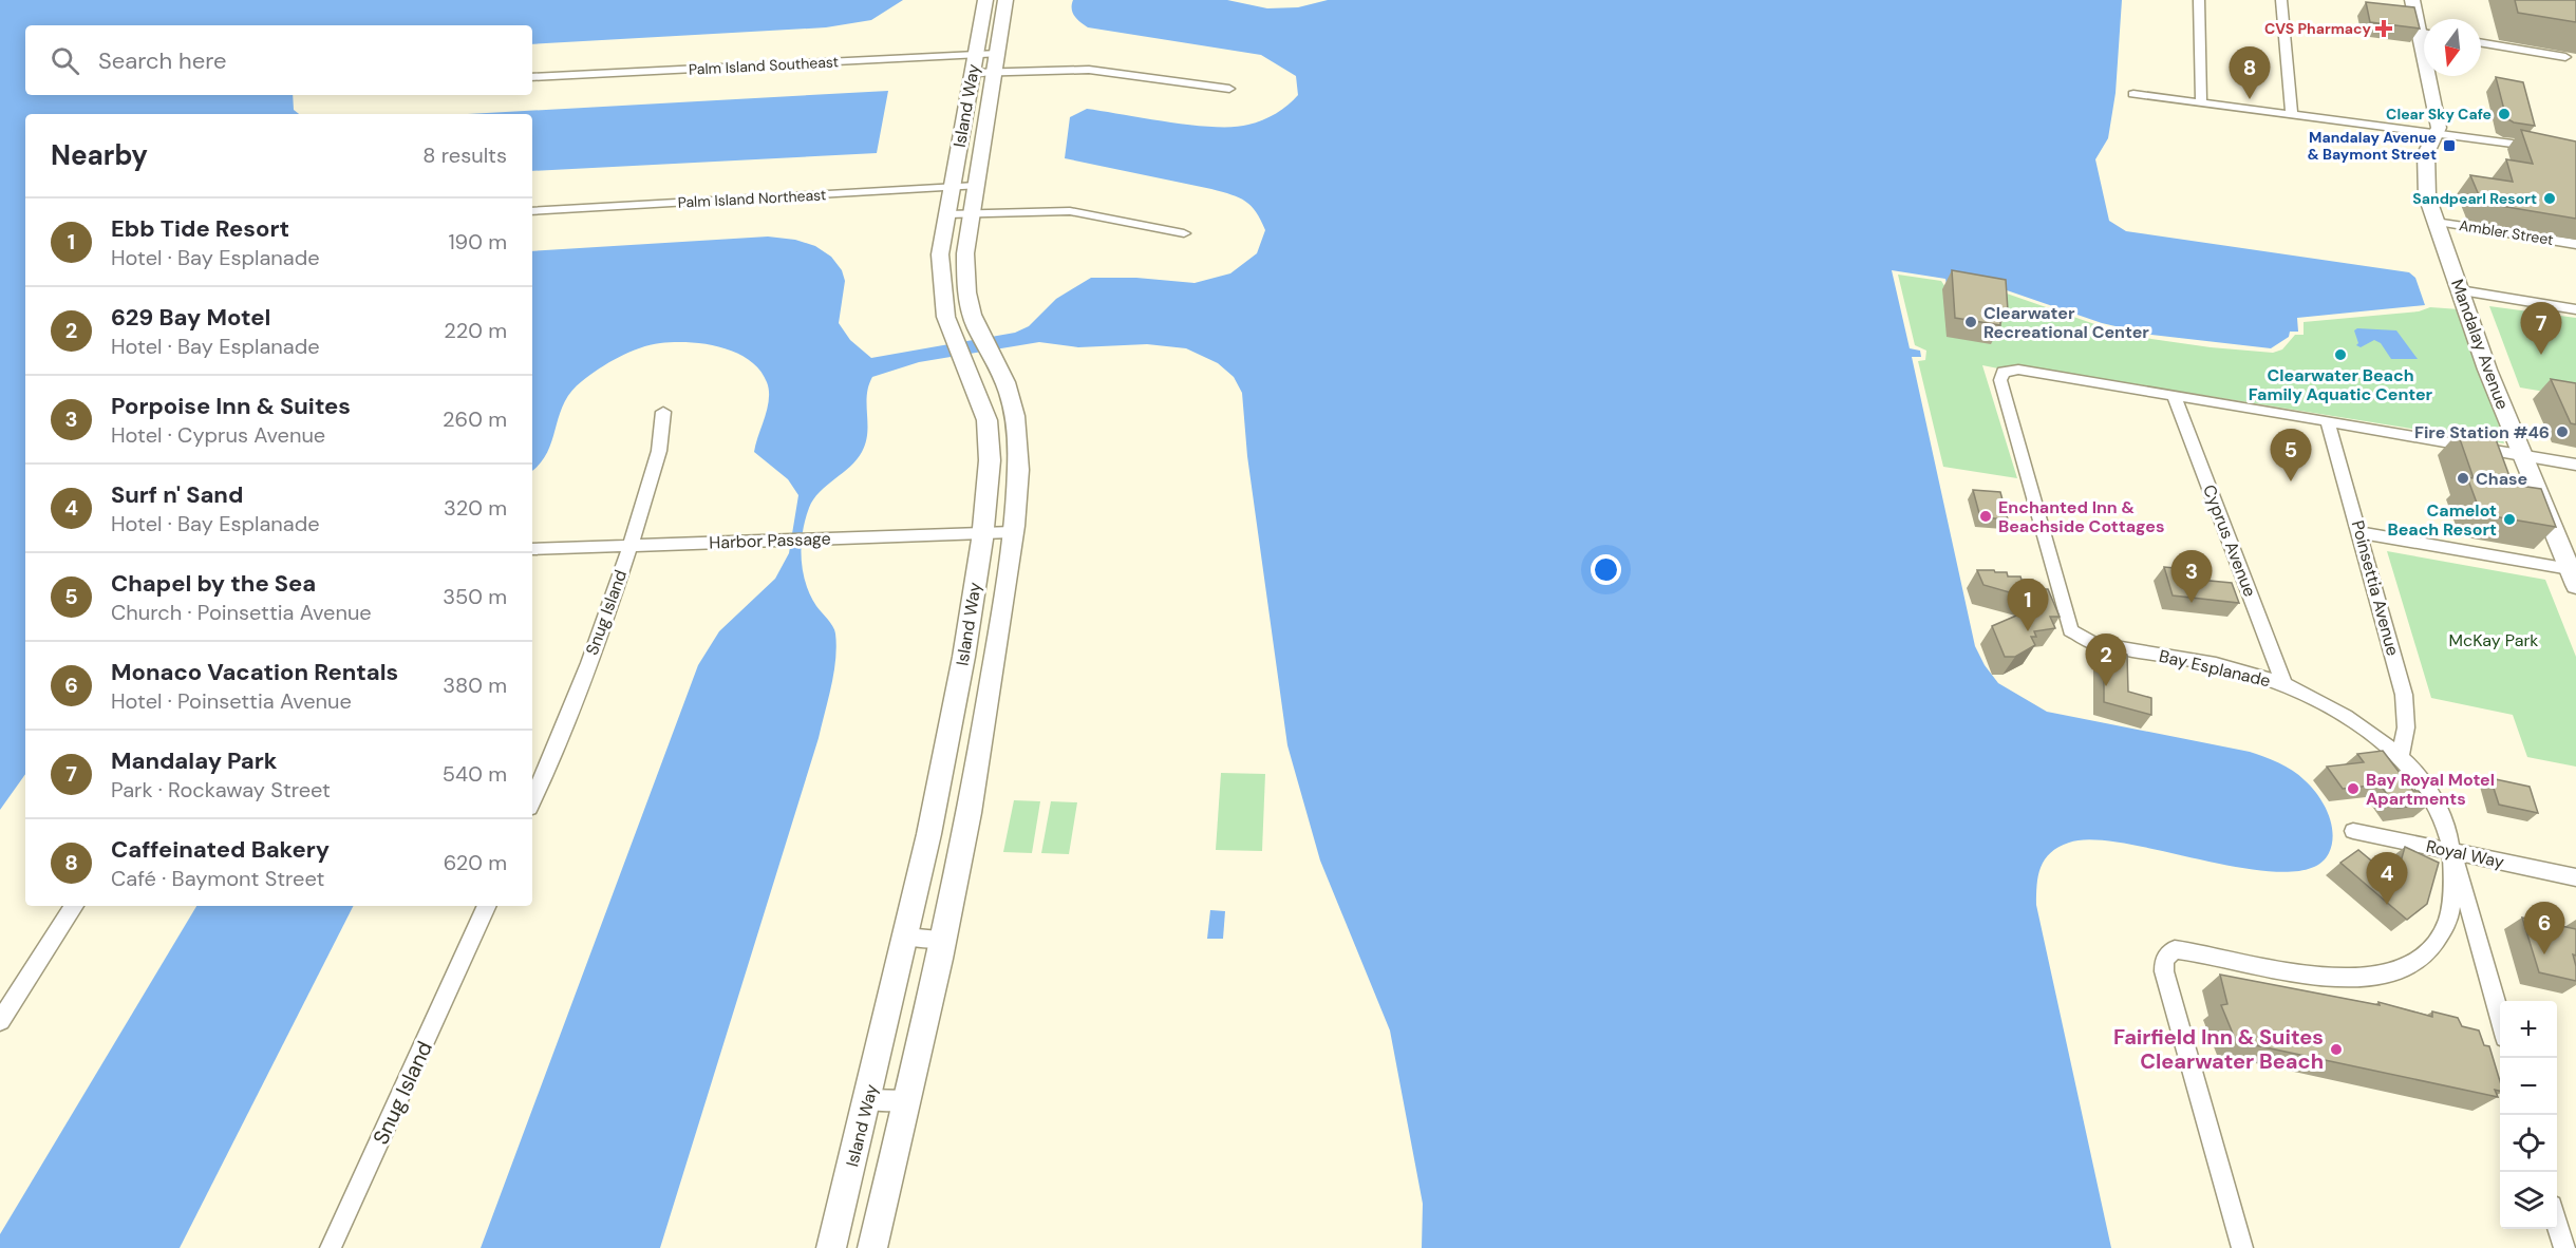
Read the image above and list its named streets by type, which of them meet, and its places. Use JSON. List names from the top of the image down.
{
  "streets": {
    "street": [
      "Palm Island Southeast",
      "Island Way",
      "Palm Island Northeast",
      "Ambler Street",
      "Mandalay Avenue",
      "Harbor Passage",
      "Cyprus Avenue",
      "Poinsettia Avenue",
      "Snug Island",
      "Bay Esplanade",
      "Royal Way"
    ]
  },
  "crossings": [
    ["Palm Island Southeast", "Island Way"],
    ["Island Way", "Palm Island Northeast"],
    ["Island Way", "Harbor Passage"],
    ["Ambler Street", "Mandalay Avenue"],
    ["Mandalay Avenue", "Bay Esplanade"],
    ["Harbor Passage", "Snug Island"],
    ["Cyprus Avenue", "Bay Esplanade"],
    ["Poinsettia Avenue", "Bay Esplanade"],
    ["Bay Esplanade", "Royal Way"]
  ],
  "parks": ["McKay Park"],
  "places": {
    "health": ["CVS Pharmacy"],
    "other": [
      "Clear Sky Cafe",
      "Sandpearl Resort",
      "Clearwater Recreational Center",
      "Clearwater Beach Family Aquatic Center",
      "Fire Station #46",
      "Chase",
      "Enchanted Inn & Beachside Cottages",
      "Camelot Beach Resort",
      "Bay Royal Motel Apartments",
      "Fairfield Inn & Suites Clearwater Beach"
    ],
    "transit": ["Mandalay Avenue & Baymont Street"]
  },
  "north": "bottom",
  "page": {
    "search": "Search here",
    "pins": [
      "8",
      "7",
      "5",
      "3",
      "1",
      "2",
      "4",
      "6"
    ],
    "heading": ["Nearby", "8 results"],
    "list": [
      {
        "mark": "1",
        "name": "Ebb Tide Resort",
        "note": "Hotel · Bay Esplanade",
        "value": "190 m"
      },
      {
        "mark": "2",
        "name": "629 Bay Motel",
        "note": "Hotel · Bay Esplanade",
        "value": "220 m"
      },
      {
        "mark": "3",
        "name": "Porpoise Inn & Suites",
        "note": "Hotel · Cyprus Avenue",
        "value": "260 m"
      },
      {
        "mark": "4",
        "name": "Surf n' Sand",
        "note": "Hotel · Bay Esplanade",
        "value": "320 m"
      },
      {
        "mark": "5",
        "name": "Chapel by the Sea",
        "note": "Church · Poinsettia Avenue",
        "value": "350 m"
      },
      {
        "mark": "6",
        "name": "Monaco Vacation Rentals",
        "note": "Hotel · Poinsettia Avenue",
        "value": "380 m"
      },
      {
        "mark": "7",
        "name": "Mandalay Park",
        "note": "Park · Rockaway Street",
        "value": "540 m"
      },
      {
        "mark": "8",
        "name": "Caffeinated Bakery",
        "note": "Café · Baymont Street",
        "value": "620 m"
      }
    ],
    "map_buttons": ["+", "−"]
  }
}
